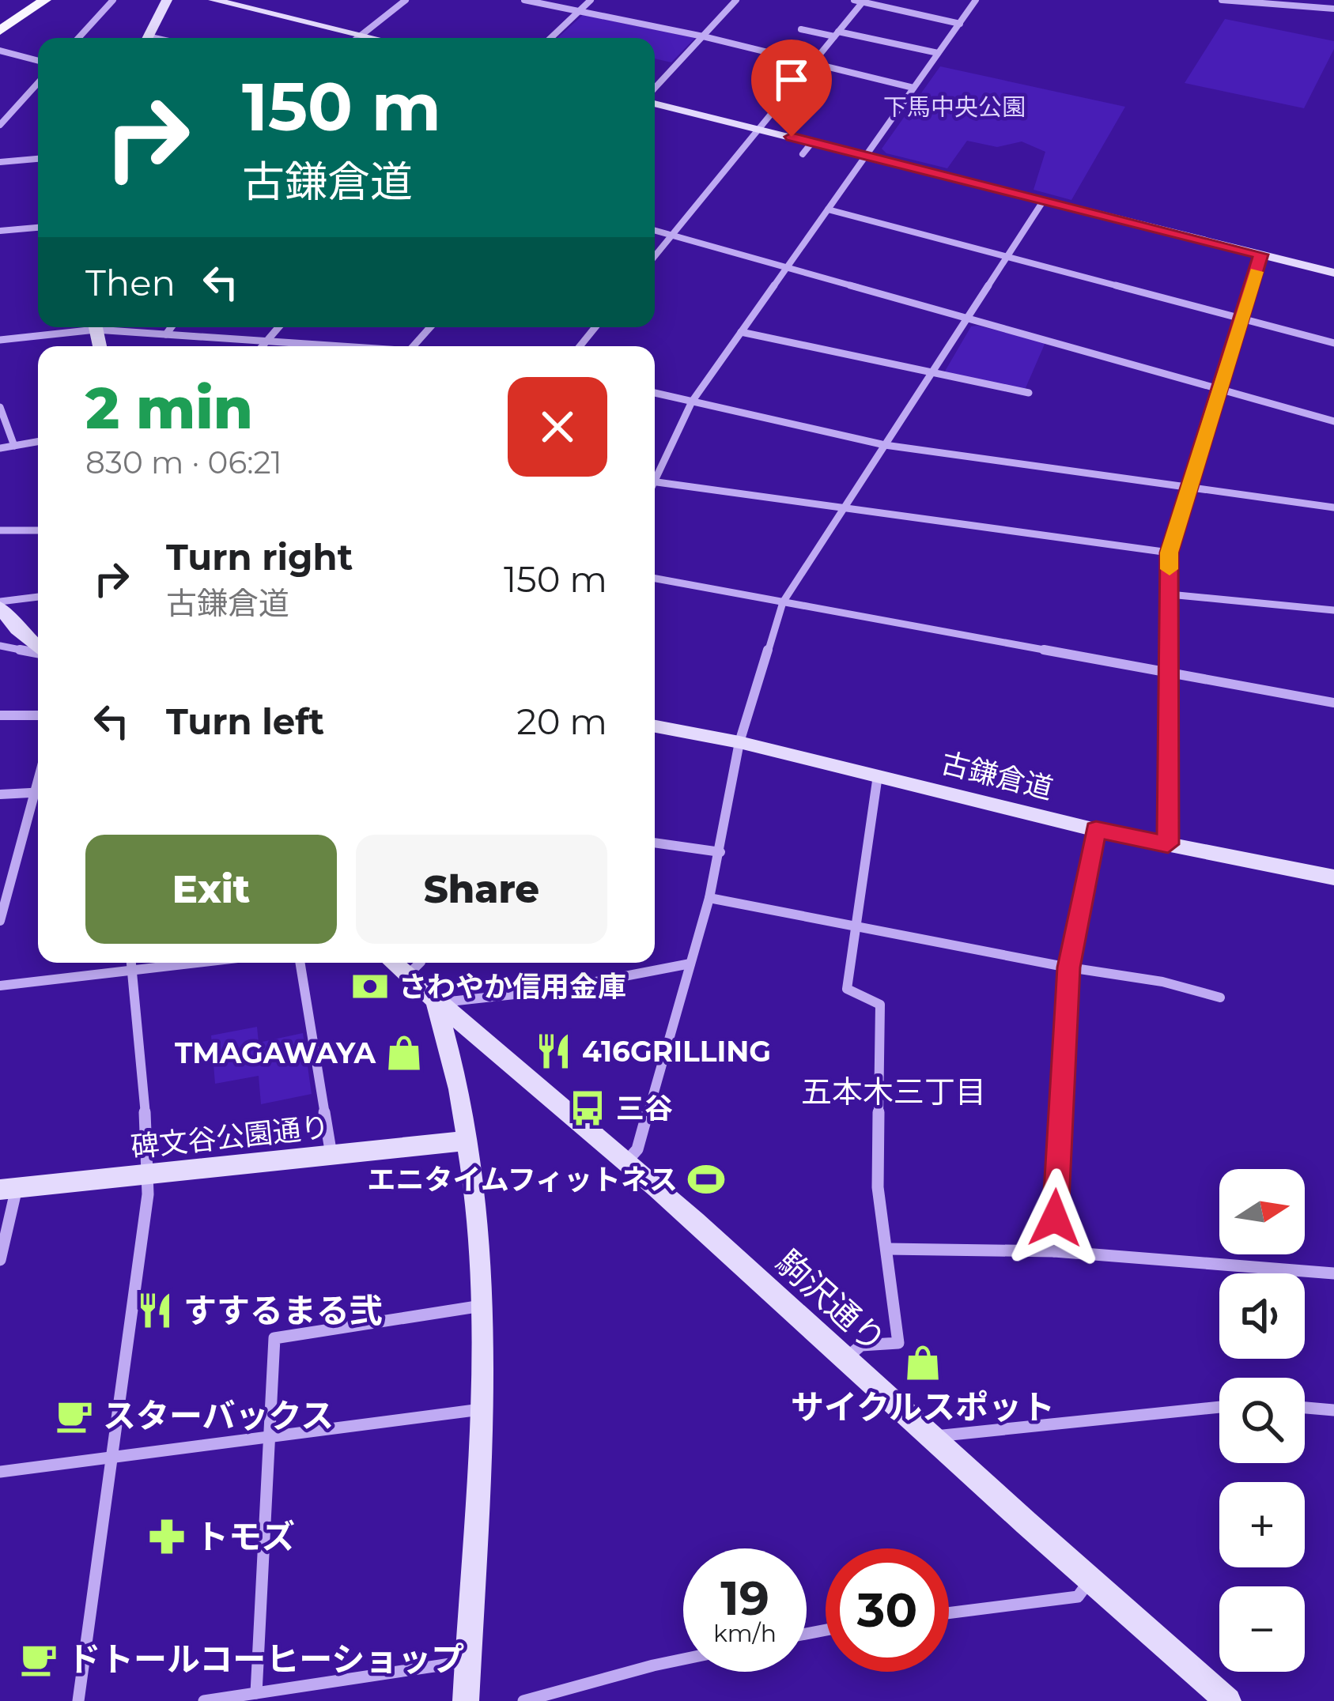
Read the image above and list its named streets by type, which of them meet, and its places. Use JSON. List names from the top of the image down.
{
  "streets": {
    "street": ["古鎌倉道", "碑文谷公園通り", "駒沢通り"]
  },
  "districts": ["五本木三丁目"],
  "parks": ["下馬中央公園"],
  "places": {
    "bank": ["さわやか信用金庫"],
    "restaurant": ["416GRILLING", "すするまる弐"],
    "shop": ["TMAGAWAYA", "サイクルスポット"],
    "bus stop": ["三谷"],
    "sports": ["エニタイムフィットネス"],
    "cafe": ["スターバックス", "ドトールコーヒーショップ"],
    "pharmacy": ["トモズ"]
  },
  "north": "right",
  "page": {
    "turn": ["150 m", "古鎌倉道"],
    "then": "Then",
    "heading": ["2 min", "830 m · 06:21"],
    "list": [
      {
        "name": "Turn right",
        "note": "古鎌倉道",
        "value": "150 m"
      },
      {
        "name": "Turn left",
        "value": "20 m"
      }
    ],
    "buttons": ["Exit", "Share"],
    "map_buttons": ["+", "−"],
    "speed": "19 km/h",
    "limit": "30"
  }
}
